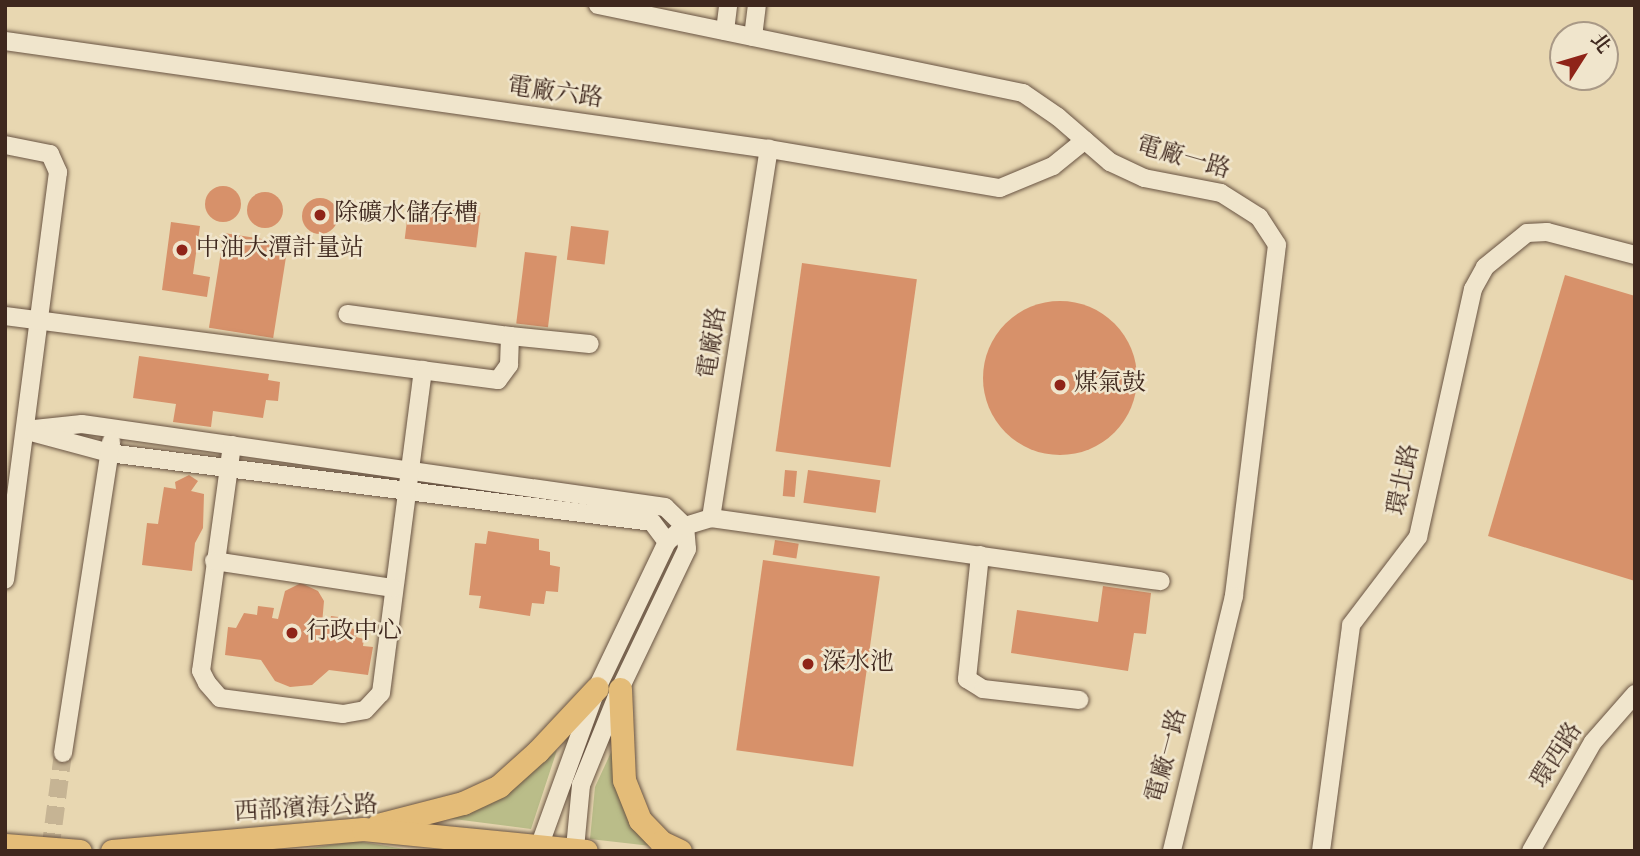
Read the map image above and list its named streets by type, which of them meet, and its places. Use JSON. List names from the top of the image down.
{
  "streets": {
    "main road": ["西部濱海公路"],
    "street": [
      "電廠六路",
      "電廠一路",
      "電廠路",
      "環北路",
      "環西路"
    ]
  },
  "crossings": [
    ["電廠六路", "電廠一路"],
    ["電廠六路", "電廠路"]
  ],
  "places": [
    "除礦水儲存槽",
    "中油大潭計量站",
    "煤氣鼓",
    "行政中心",
    "深水池"
  ],
  "north": "top right"
}
